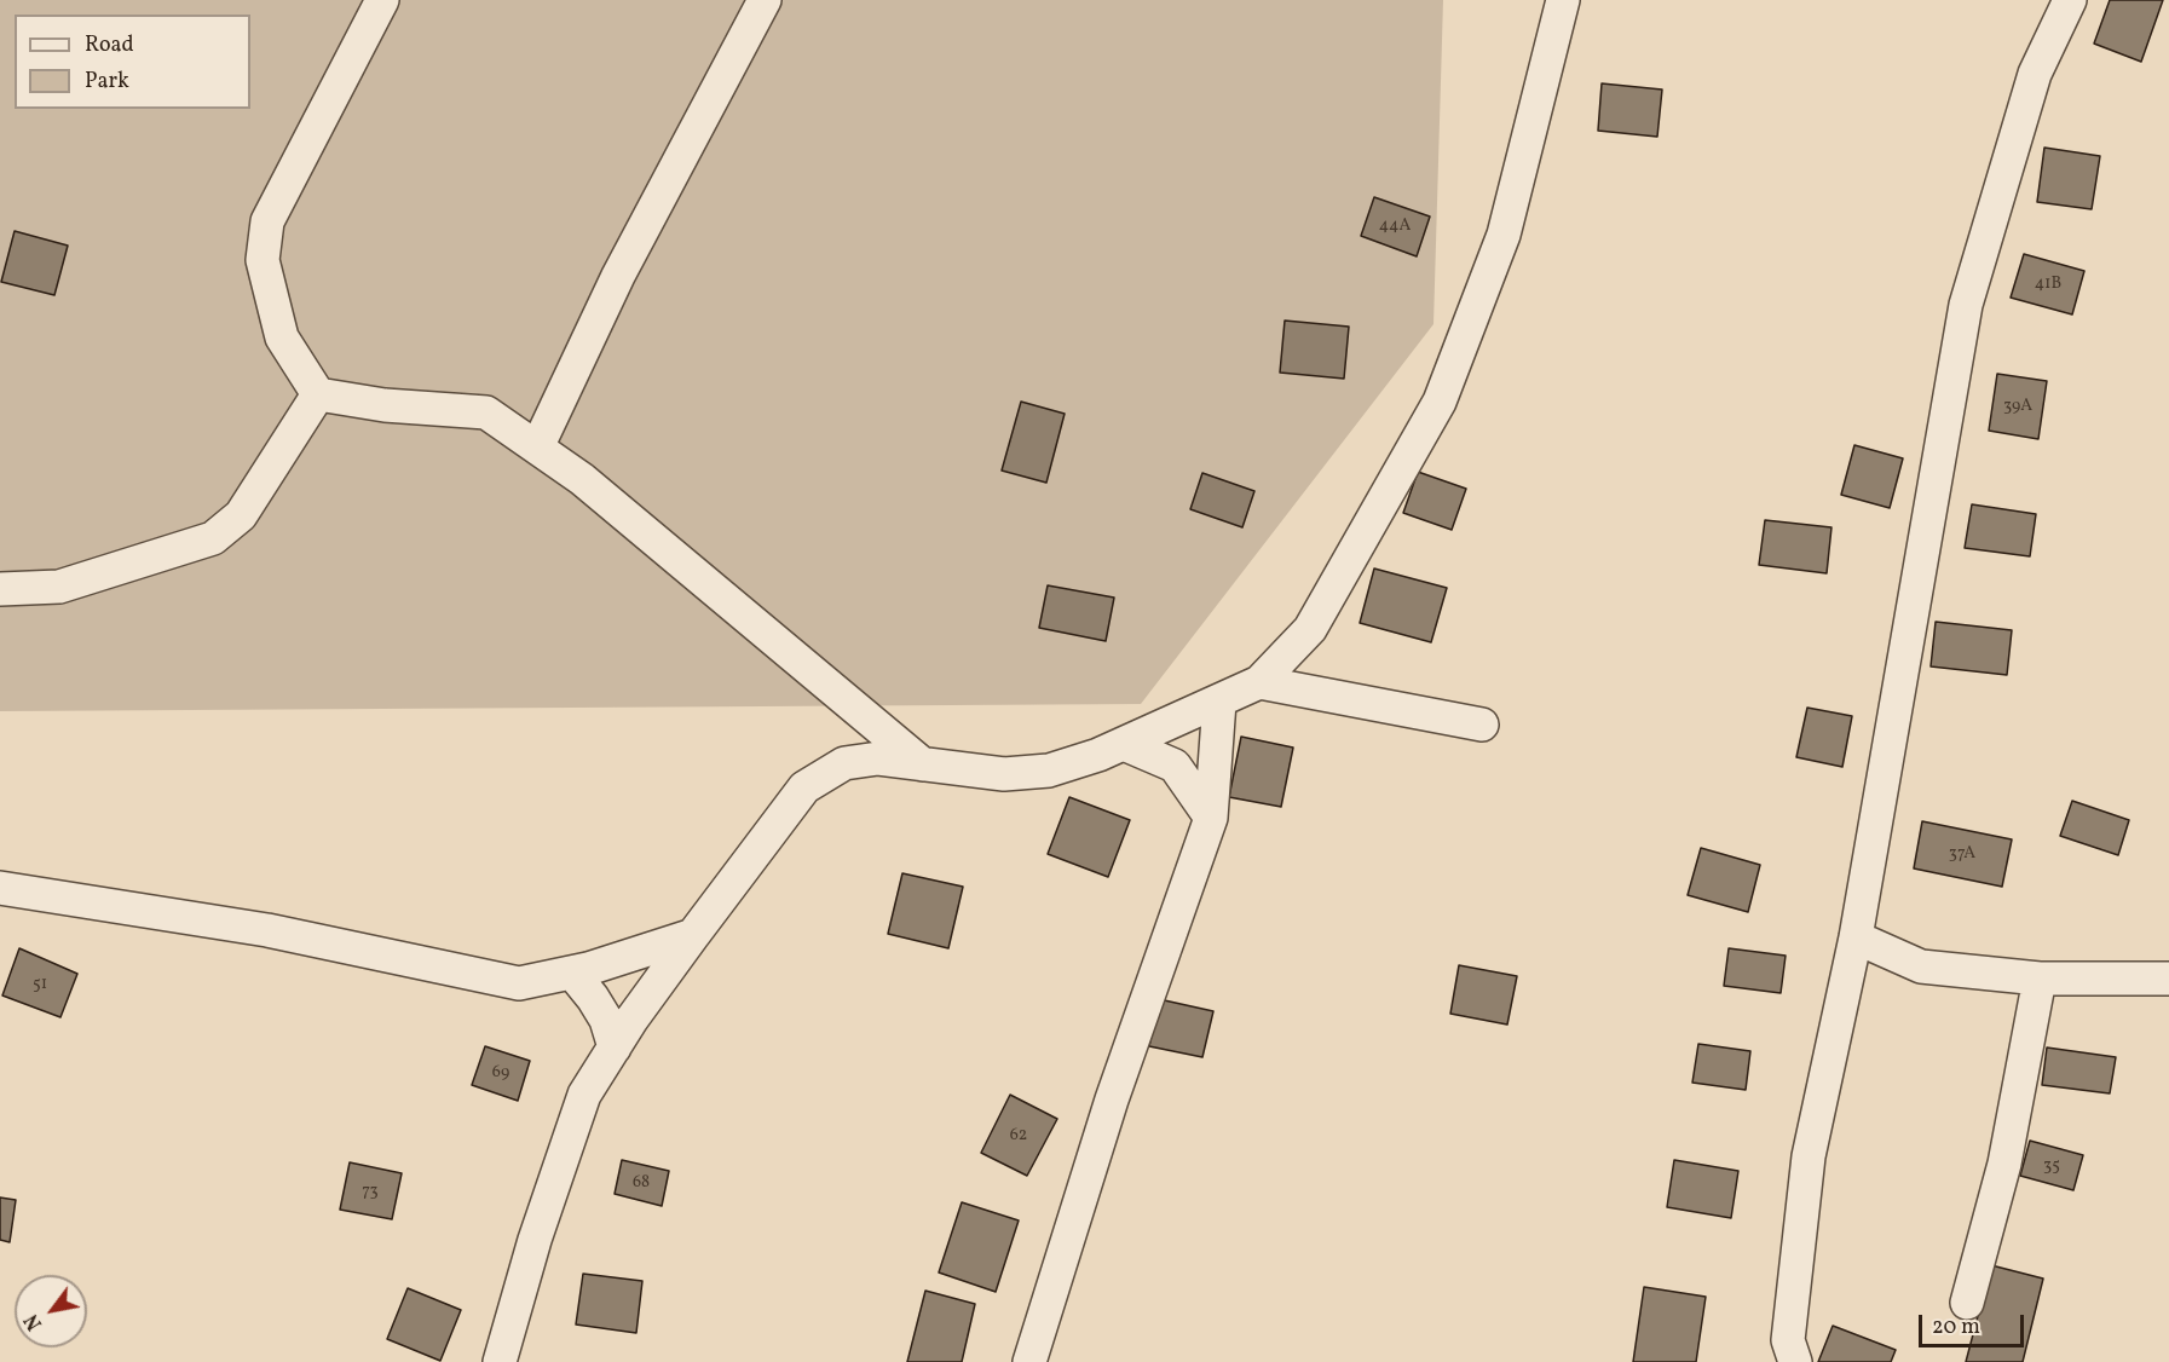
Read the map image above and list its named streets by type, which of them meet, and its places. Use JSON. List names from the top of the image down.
{
  "house_numbers": [
    "44А",
    "41В",
    "39А",
    "37А",
    "51",
    "69",
    "62",
    "35",
    "68",
    "73"
  ],
  "legend": ["Road", "Park"],
  "scale_bar": "20 m",
  "north": "bottom left"
}
